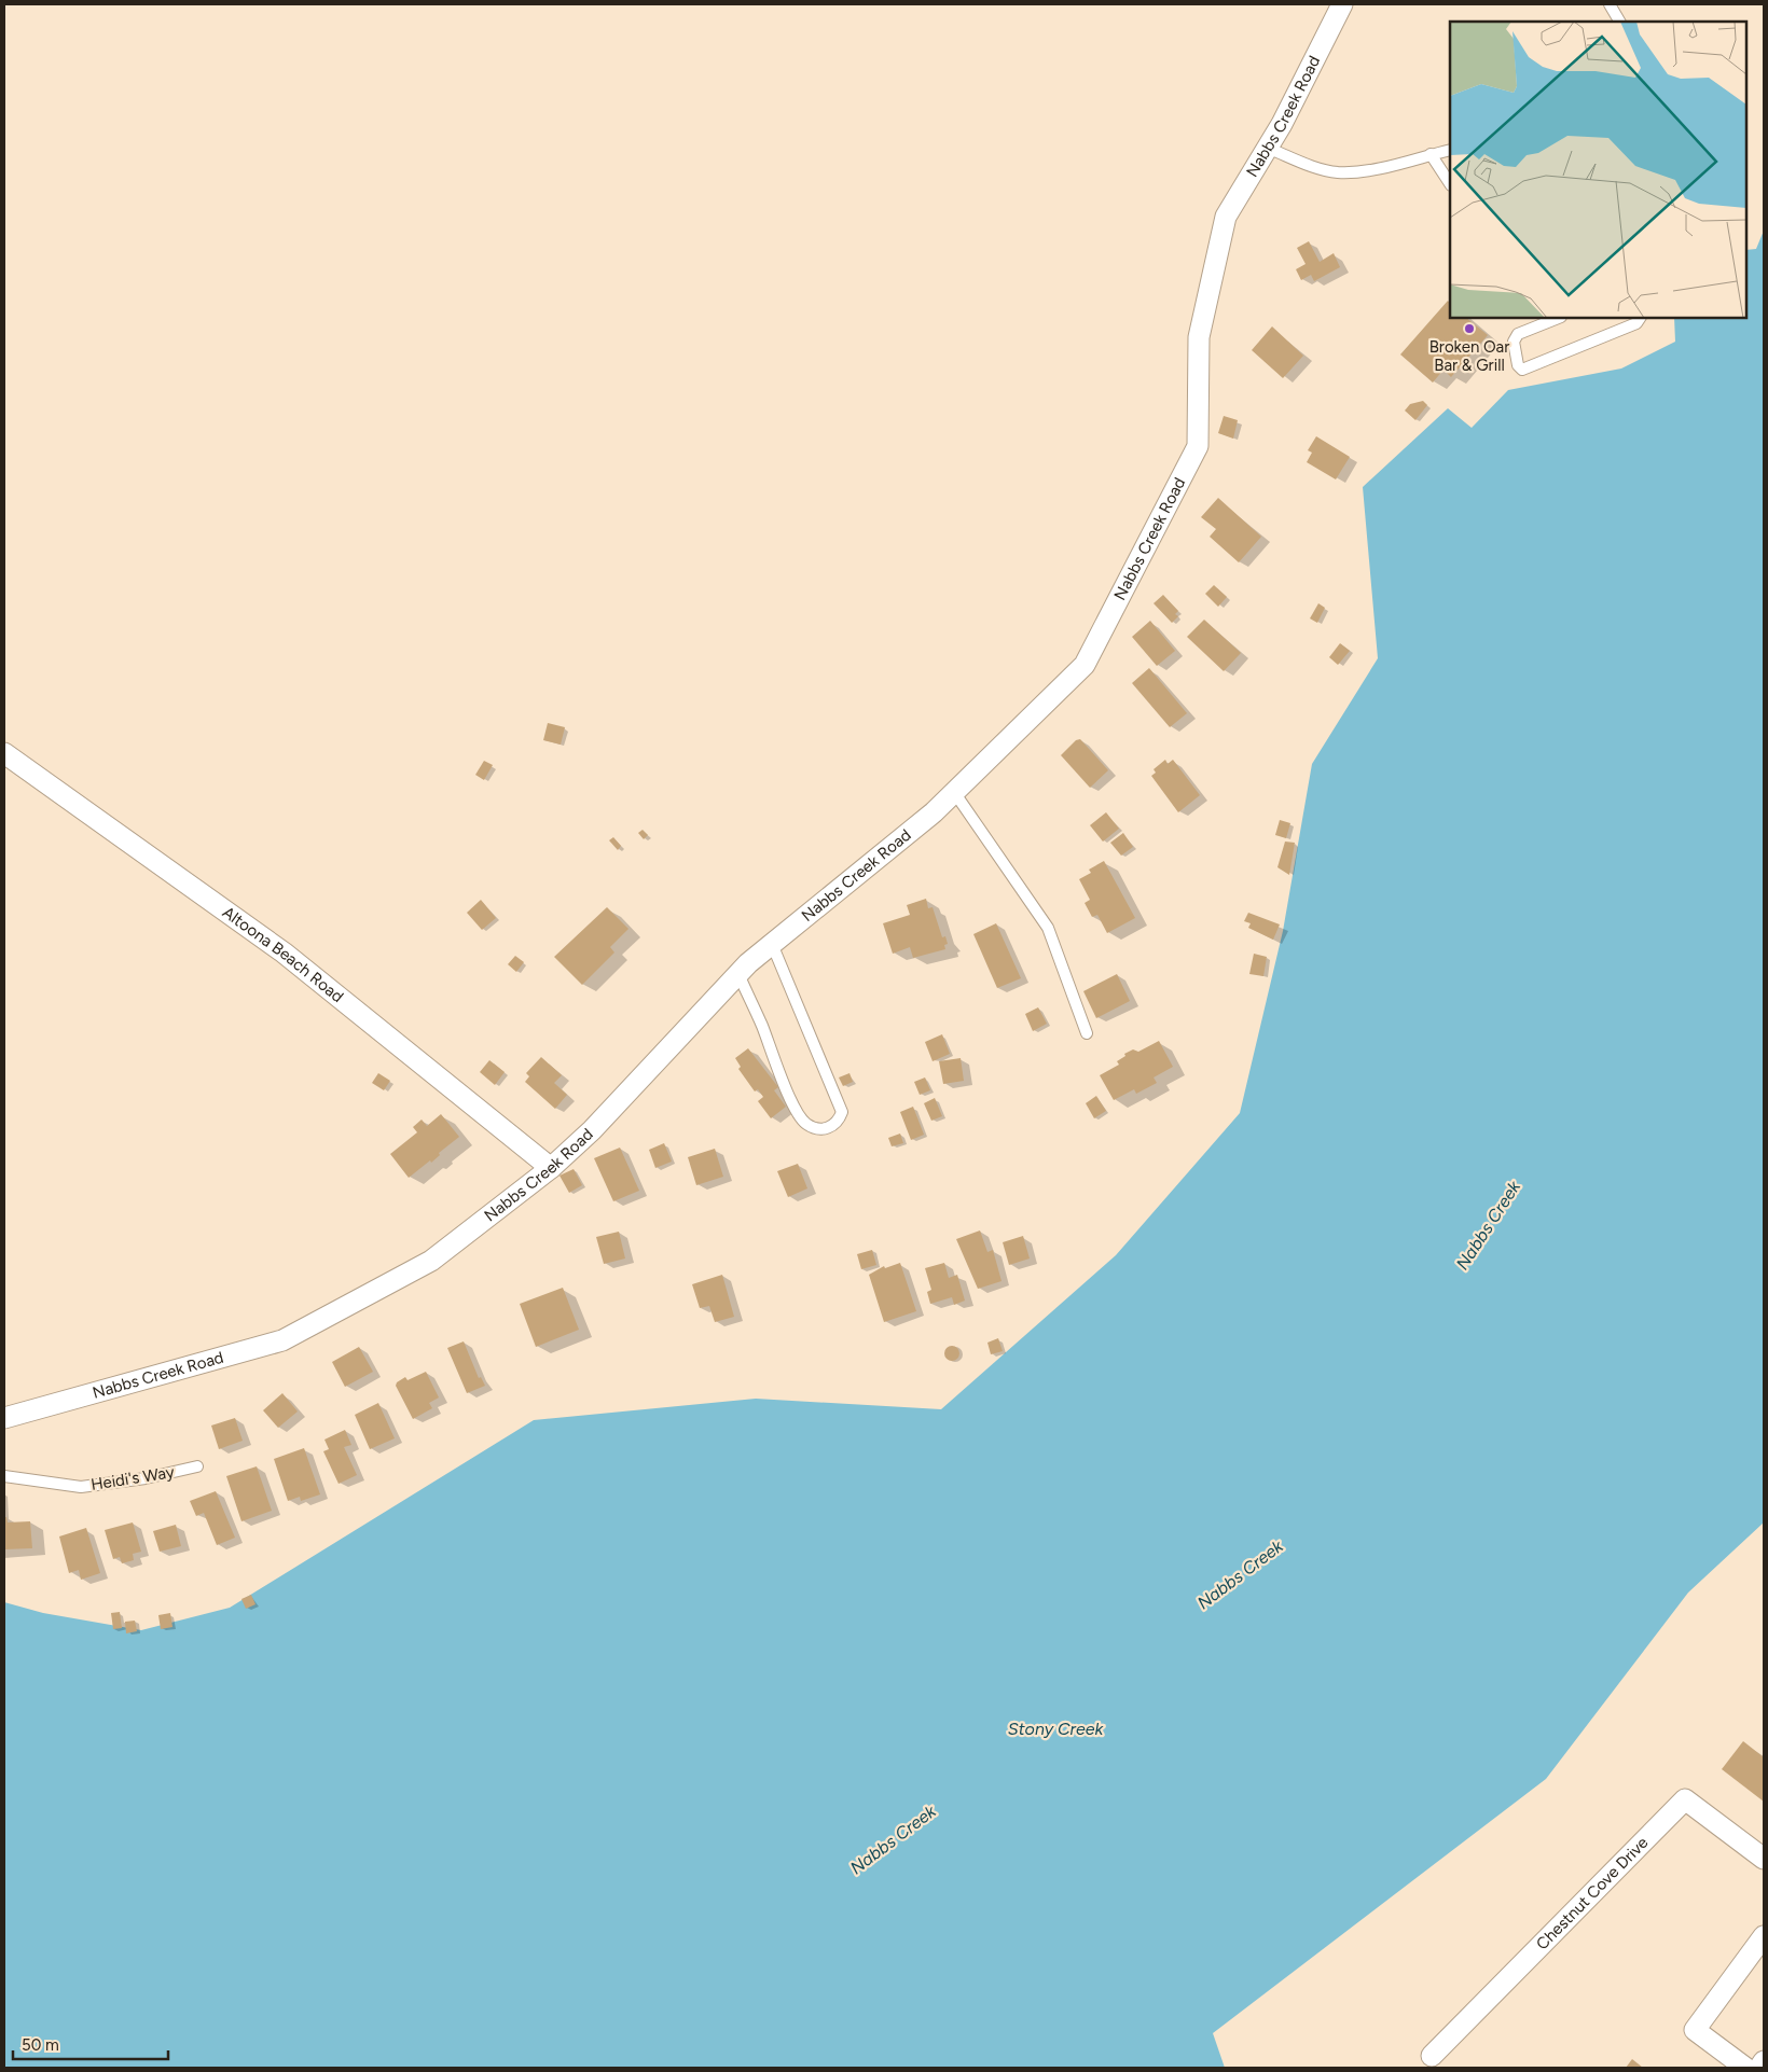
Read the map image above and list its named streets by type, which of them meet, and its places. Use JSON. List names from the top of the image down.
{
  "streets": {
    "street": ["Nabbs Creek Road", "Altoona Beach Road", "Chestnut Cove Drive"],
    "lane": ["Heidi's Way"]
  },
  "crossings": [
    ["Nabbs Creek Road", "Altoona Beach Road"]
  ],
  "water": ["Nabbs Creek", "Stony Creek"],
  "places": ["Broken Oar Bar & Grill"],
  "scale_bar": "50 m"
}
